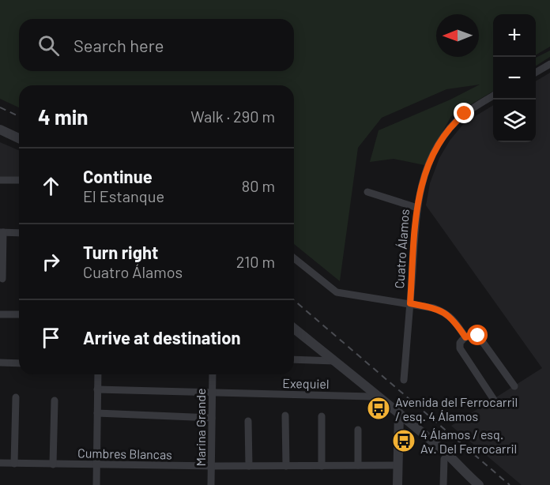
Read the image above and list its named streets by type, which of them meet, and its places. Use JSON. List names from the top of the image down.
{
  "streets": {
    "street": [
      "Cuatro Álamos",
      "Exequiel",
      "Marina Grande",
      "Cumbres Blancas"
    ]
  },
  "crossings": [
    ["Exequiel", "Marina Grande"],
    ["Marina Grande", "Cumbres Blancas"]
  ],
  "places": {
    "bus stop": ["Avenida del Ferrocarril / esq. 4 Álamos", "4 Álamos / esq. Av. Del Ferrocarril"]
  },
  "north": "left",
  "page": {
    "map_buttons": ["+", "−"],
    "search": "Search here",
    "heading": ["4 min", "Walk · 290 m"],
    "list": [
      ["Continue", "El Estanque", "80 m"],
      ["Turn right", "Cuatro Álamos", "210 m"],
      "Arrive at destination"
    ]
  }
}
